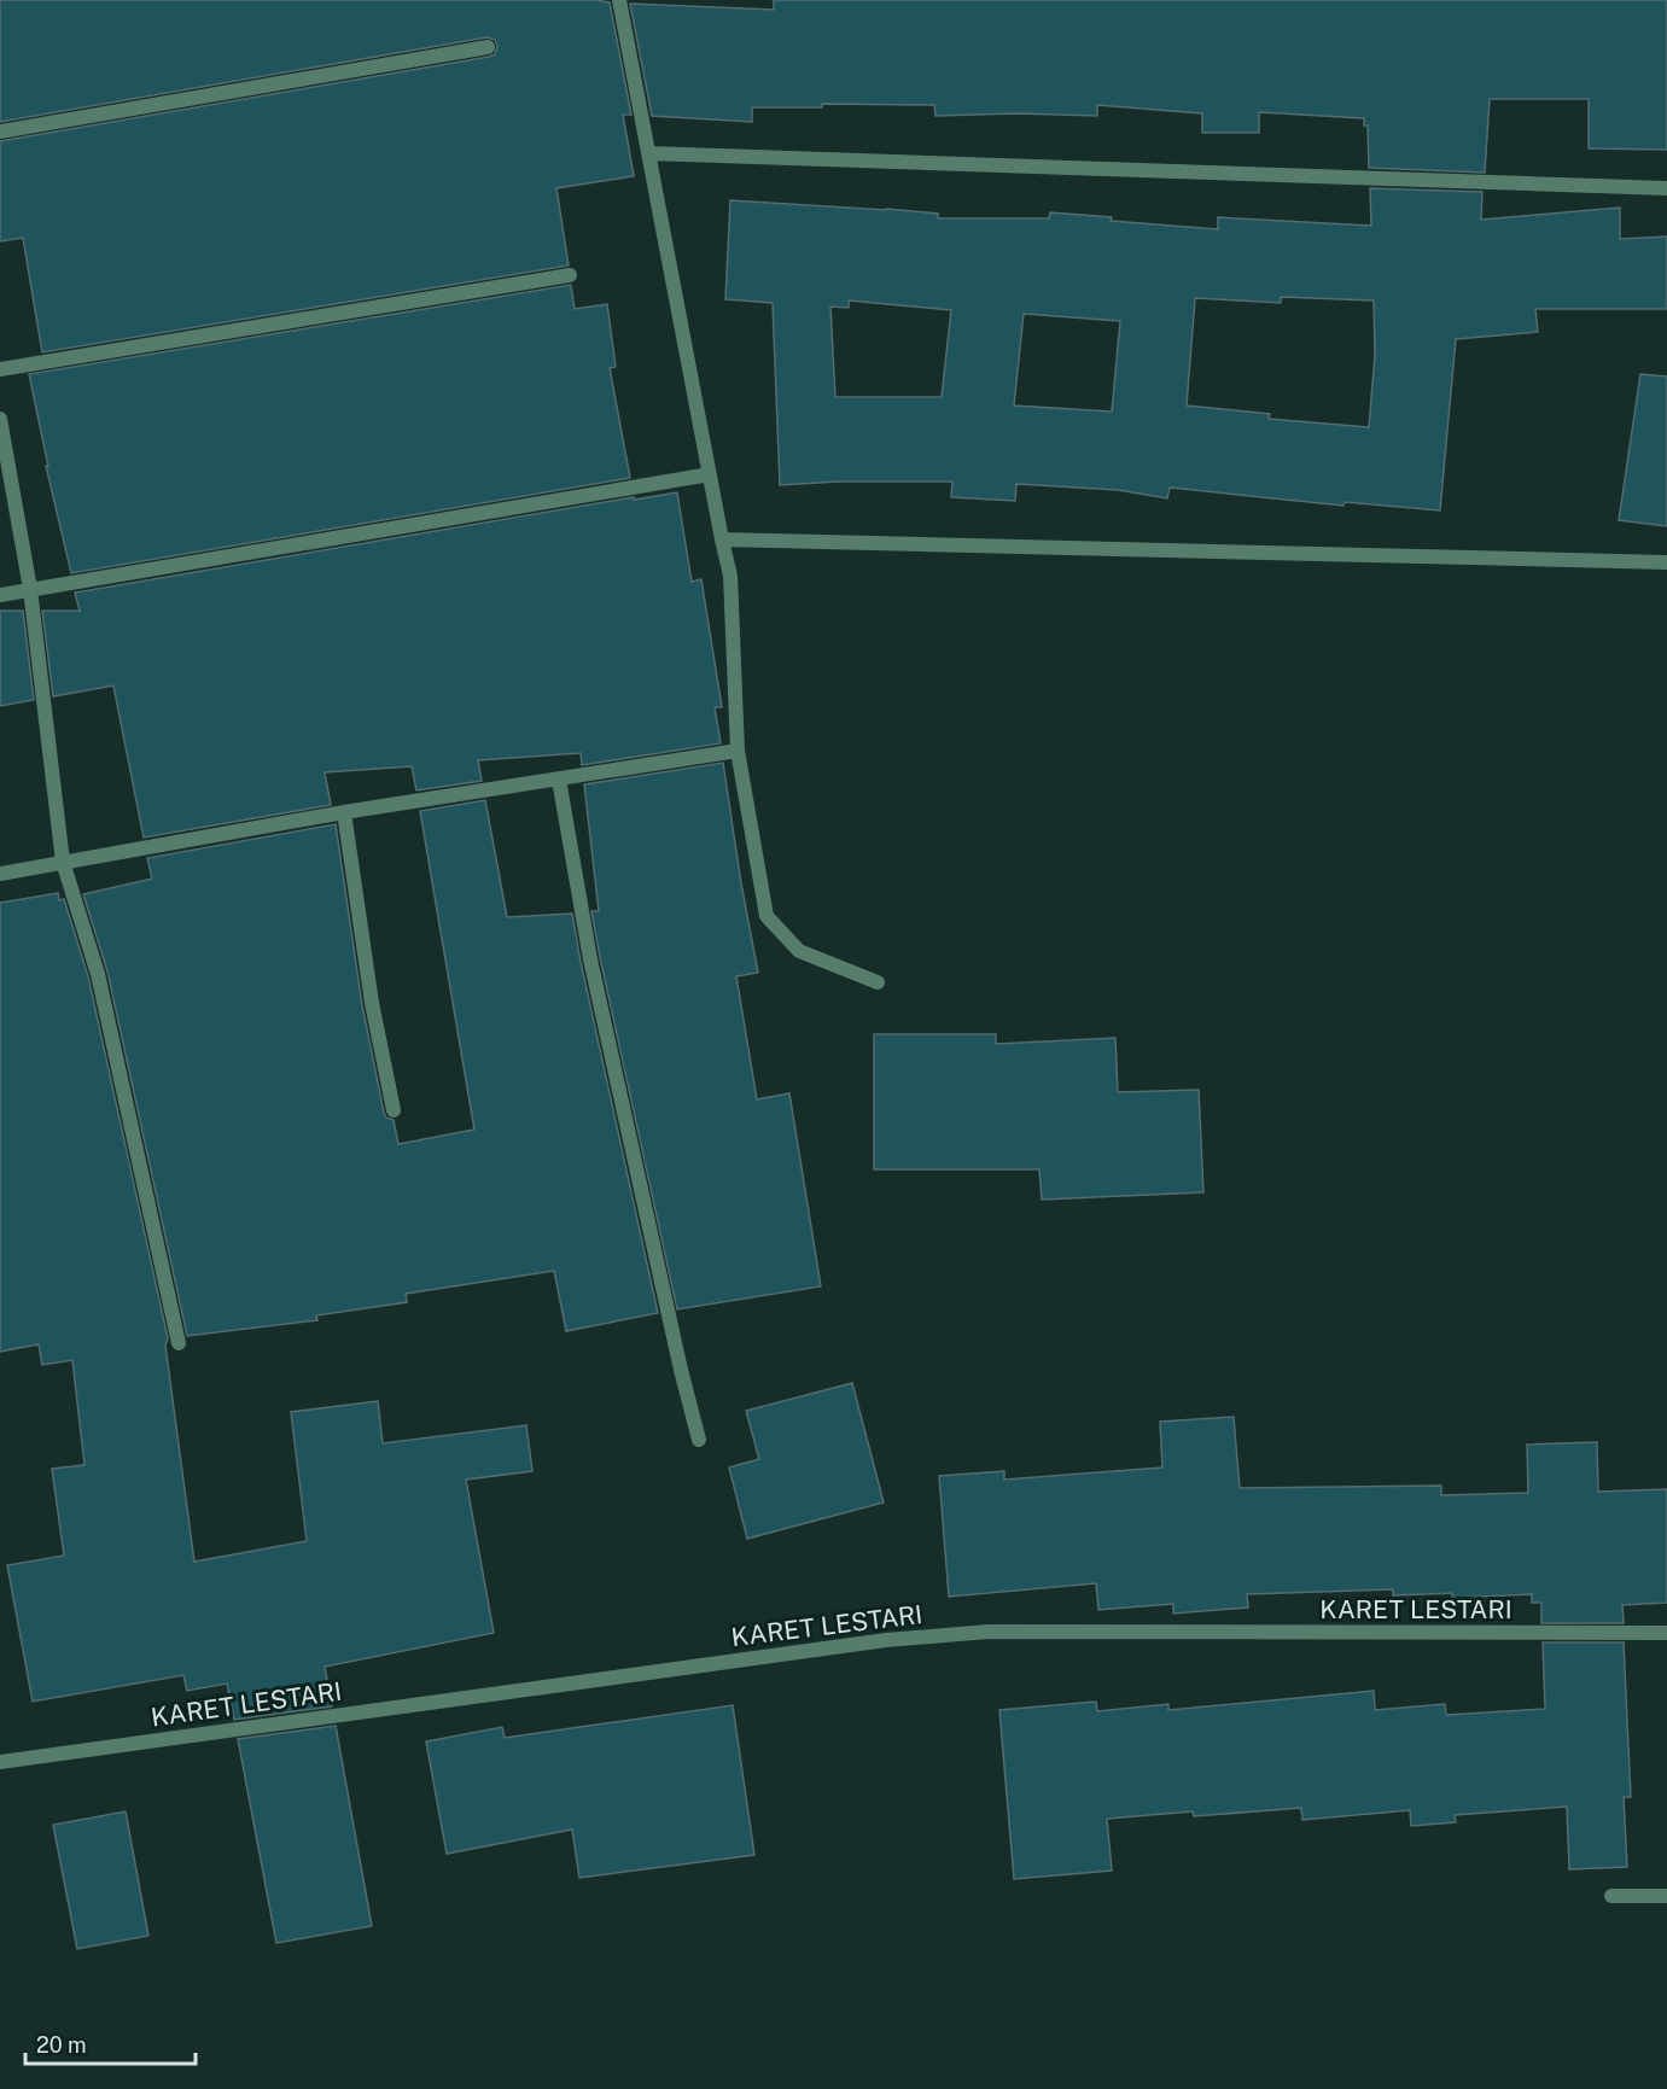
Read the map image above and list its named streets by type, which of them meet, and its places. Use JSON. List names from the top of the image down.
{
  "streets": {
    "street": ["KARET LESTARI"]
  },
  "scale_bar": "20 m"
}
